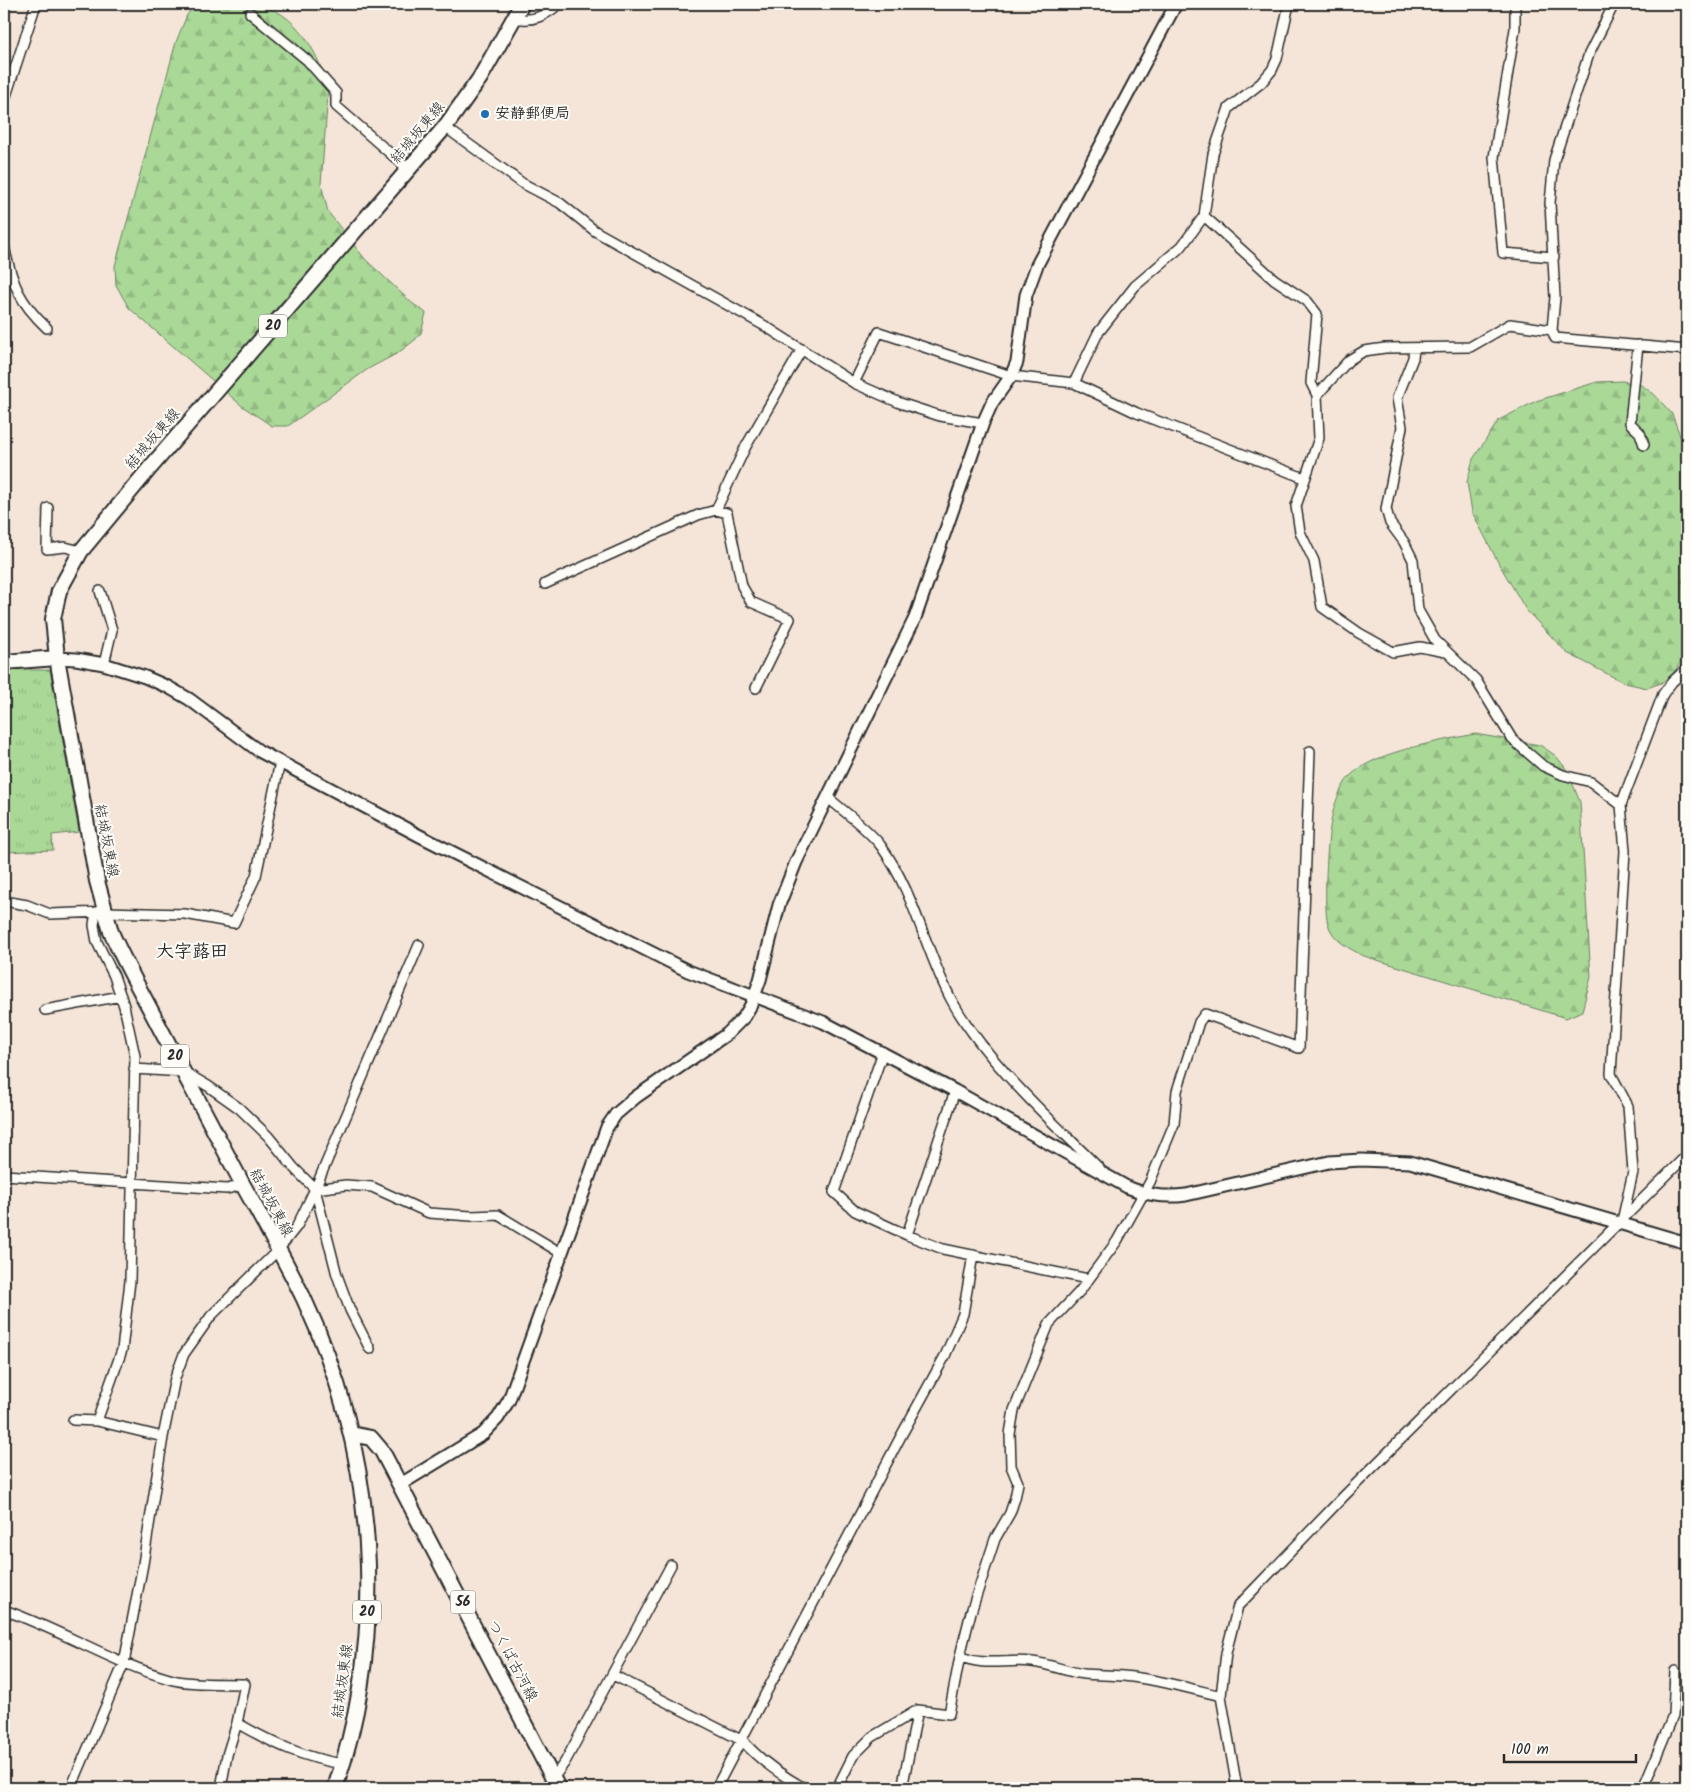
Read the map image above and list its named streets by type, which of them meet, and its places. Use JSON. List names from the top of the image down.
{
  "streets": {
    "main road": [
      "結城坂東線",
      "20",
      "56",
      "つくば古河線"
    ]
  },
  "crossings": [
    ["結城坂東線", "つくば古河線"]
  ],
  "districts": ["大字蕗田"],
  "places": ["安静郵便局"],
  "scale_bar": "100 m"
}
